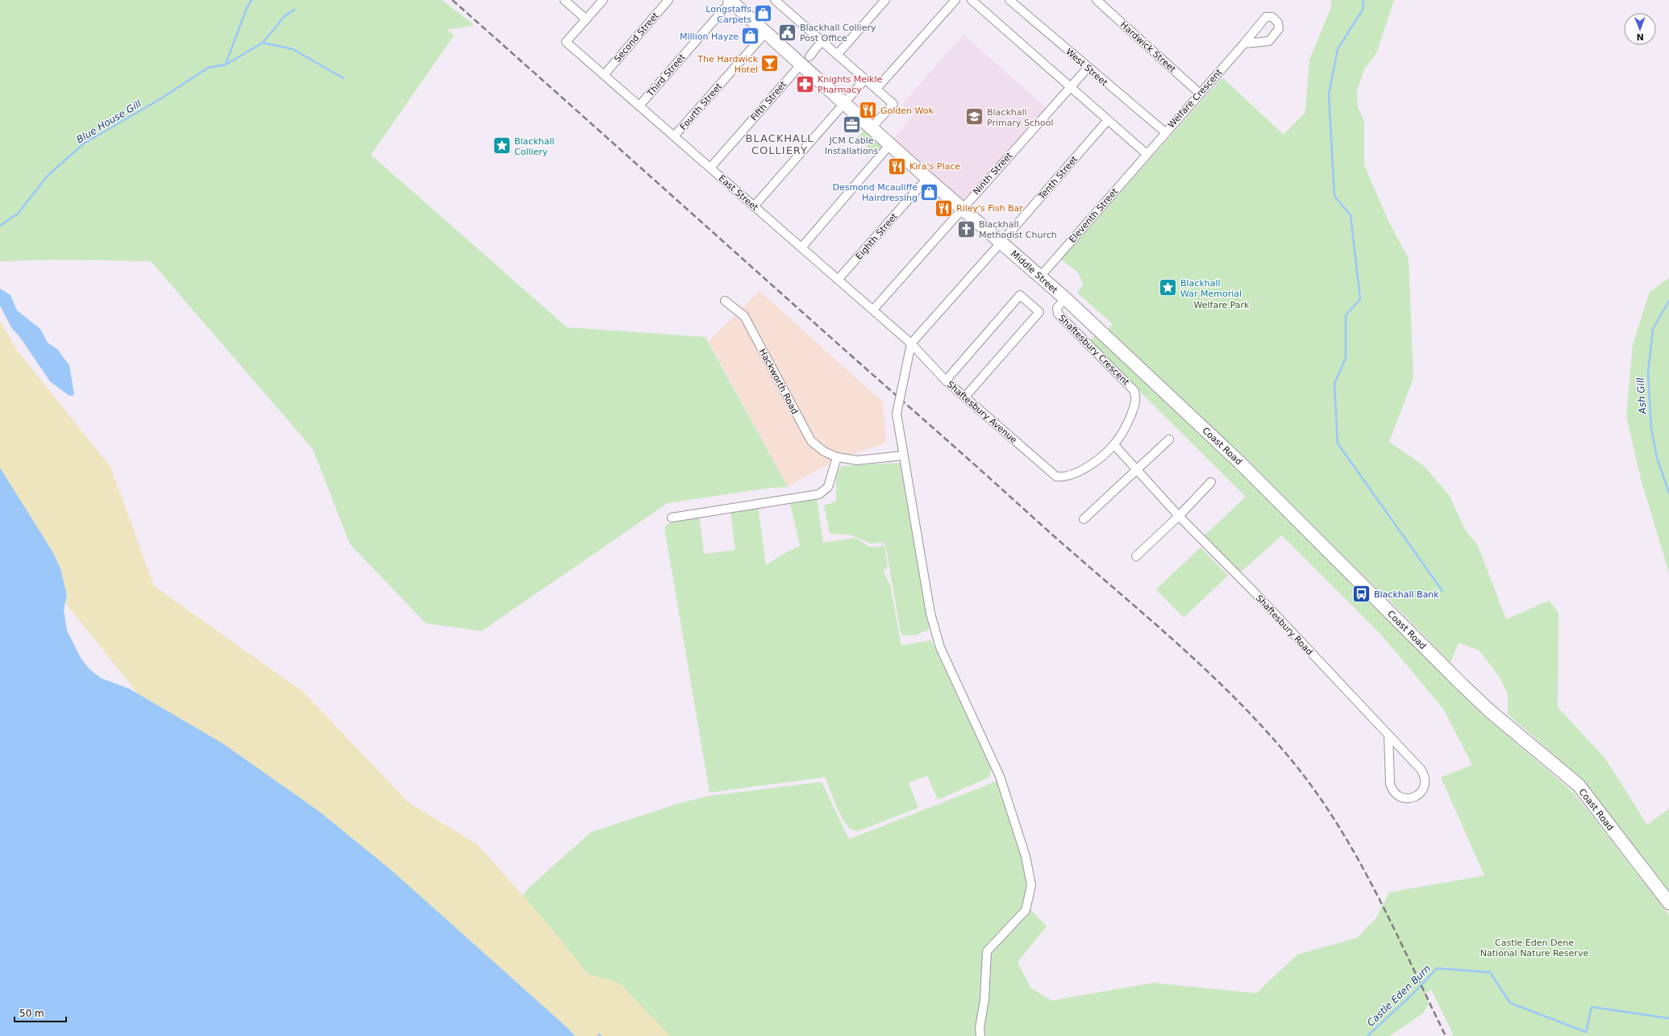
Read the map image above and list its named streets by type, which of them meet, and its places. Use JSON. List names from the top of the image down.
{
  "streets": {
    "main road": ["Middle Street", "Coast Road"],
    "street": [
      "Second Street",
      "Hardwick Street",
      "West Street",
      "Third Street",
      "Welfare Crescent",
      "Fifth Street",
      "Fourth Street",
      "Ninth Street",
      "Tenth Street",
      "East Street",
      "Eleventh Street",
      "Eighth Street",
      "Shaftesbury Crescent",
      "Hackworth Road",
      "Shaftesbury Avenue",
      "Shaftesbury Road"
    ]
  },
  "crossings": [
    ["Second Street", "East Street"],
    ["Hardwick Street", "Welfare Crescent"],
    ["West Street", "Welfare Crescent"],
    ["West Street", "Ninth Street"],
    ["Third Street", "East Street"],
    ["Third Street", "Middle Street"],
    ["Welfare Crescent", "Eleventh Street"],
    ["Fifth Street", "East Street"],
    ["Fifth Street", "Middle Street"],
    ["Fourth Street", "East Street"],
    ["Fourth Street", "Middle Street"],
    ["Ninth Street", "East Street"],
    ["Ninth Street", "Middle Street"],
    ["Tenth Street", "East Street"],
    ["Tenth Street", "Middle Street"],
    ["Tenth Street", "Shaftesbury Avenue"],
    ["East Street", "Eighth Street"],
    ["East Street", "Shaftesbury Avenue"],
    ["Eleventh Street", "Middle Street"],
    ["Eighth Street", "Middle Street"],
    ["Middle Street", "Shaftesbury Crescent"],
    ["Middle Street", "Coast Road"],
    ["Shaftesbury Crescent", "Shaftesbury Avenue"],
    ["Shaftesbury Crescent", "Coast Road"],
    ["Shaftesbury Crescent", "Shaftesbury Road"]
  ],
  "districts": ["BLACKHALL COLLIERY"],
  "water": ["Blue House Gill", "Ash Gill", "Castle Eden Burn"],
  "parks": ["Welfare Park", "Castle Eden Dene National Nature Reserve"],
  "places": {
    "shop": ["Longstaffs Carpets", "Million Hayze", "Desmond Mcauliffe Hairdressing"],
    "public building": ["Blackhall Colliery Post Office"],
    "bar": ["The Hardwick Hotel"],
    "pharmacy": ["Knights Meikle Pharmacy"],
    "restaurant": ["Golden Wok", "Kira's Place", "Riley's Fish Bar"],
    "school or university": ["Blackhall Primary School"],
    "office": ["JCM Cable Installations"],
    "place": ["Blackhall Colliery", "Blackhall War Memorial"],
    "church": ["Blackhall Methodist Church"],
    "bus stop": ["Blackhall Bank"]
  },
  "scale_bar": "50 m",
  "north": "bottom"
}
